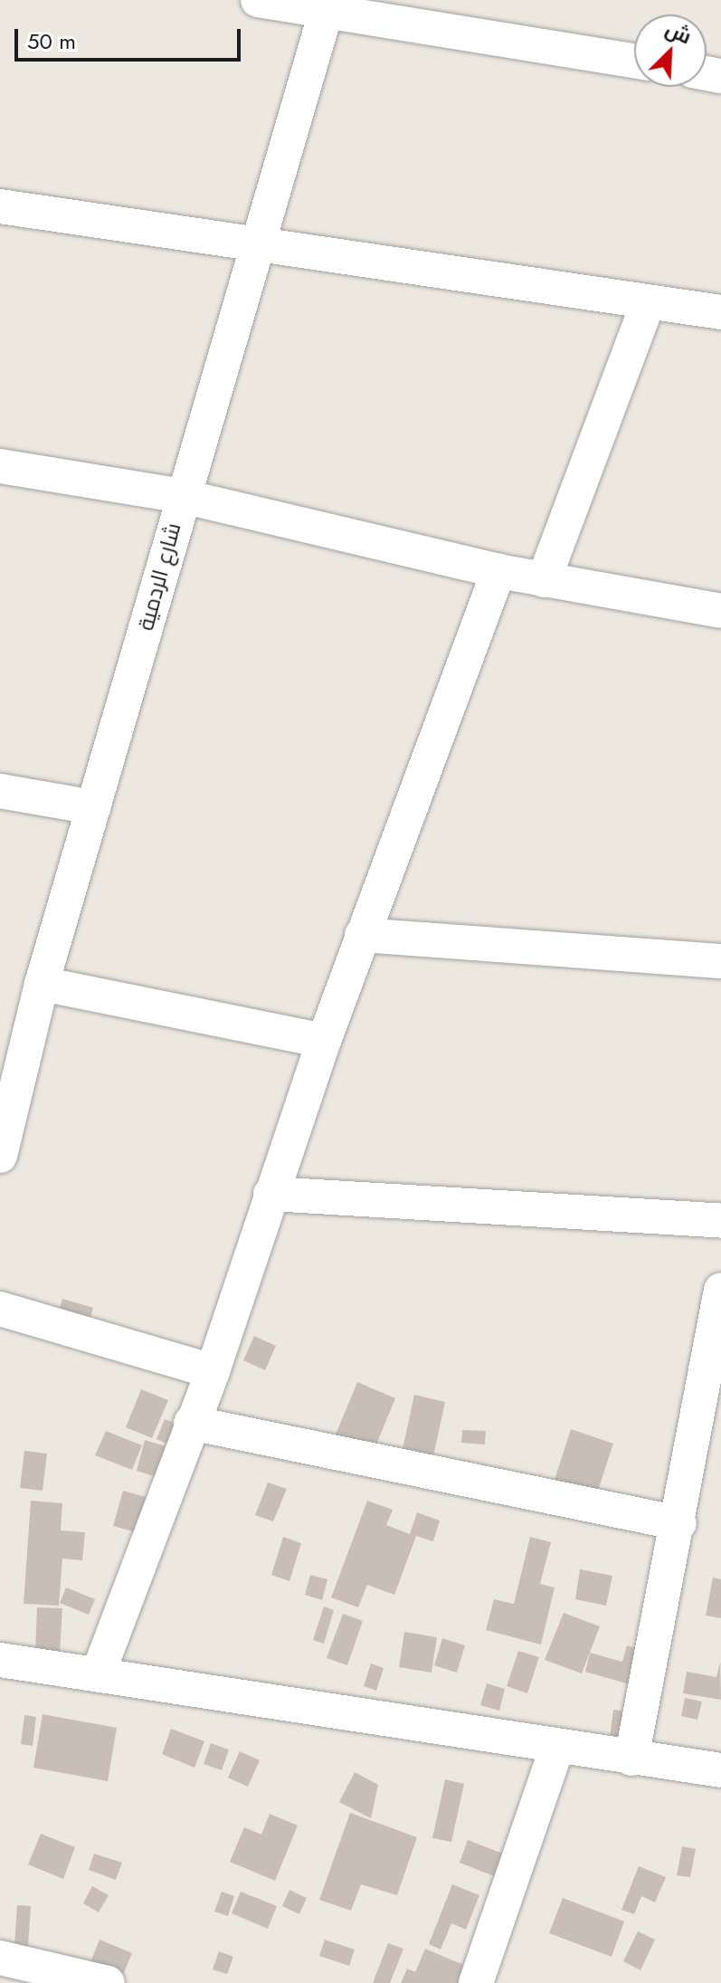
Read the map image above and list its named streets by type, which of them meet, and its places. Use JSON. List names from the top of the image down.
{
  "streets": {
    "street": ["شارع الردمية"]
  },
  "scale_bar": "50 m",
  "north": "top right"
}
